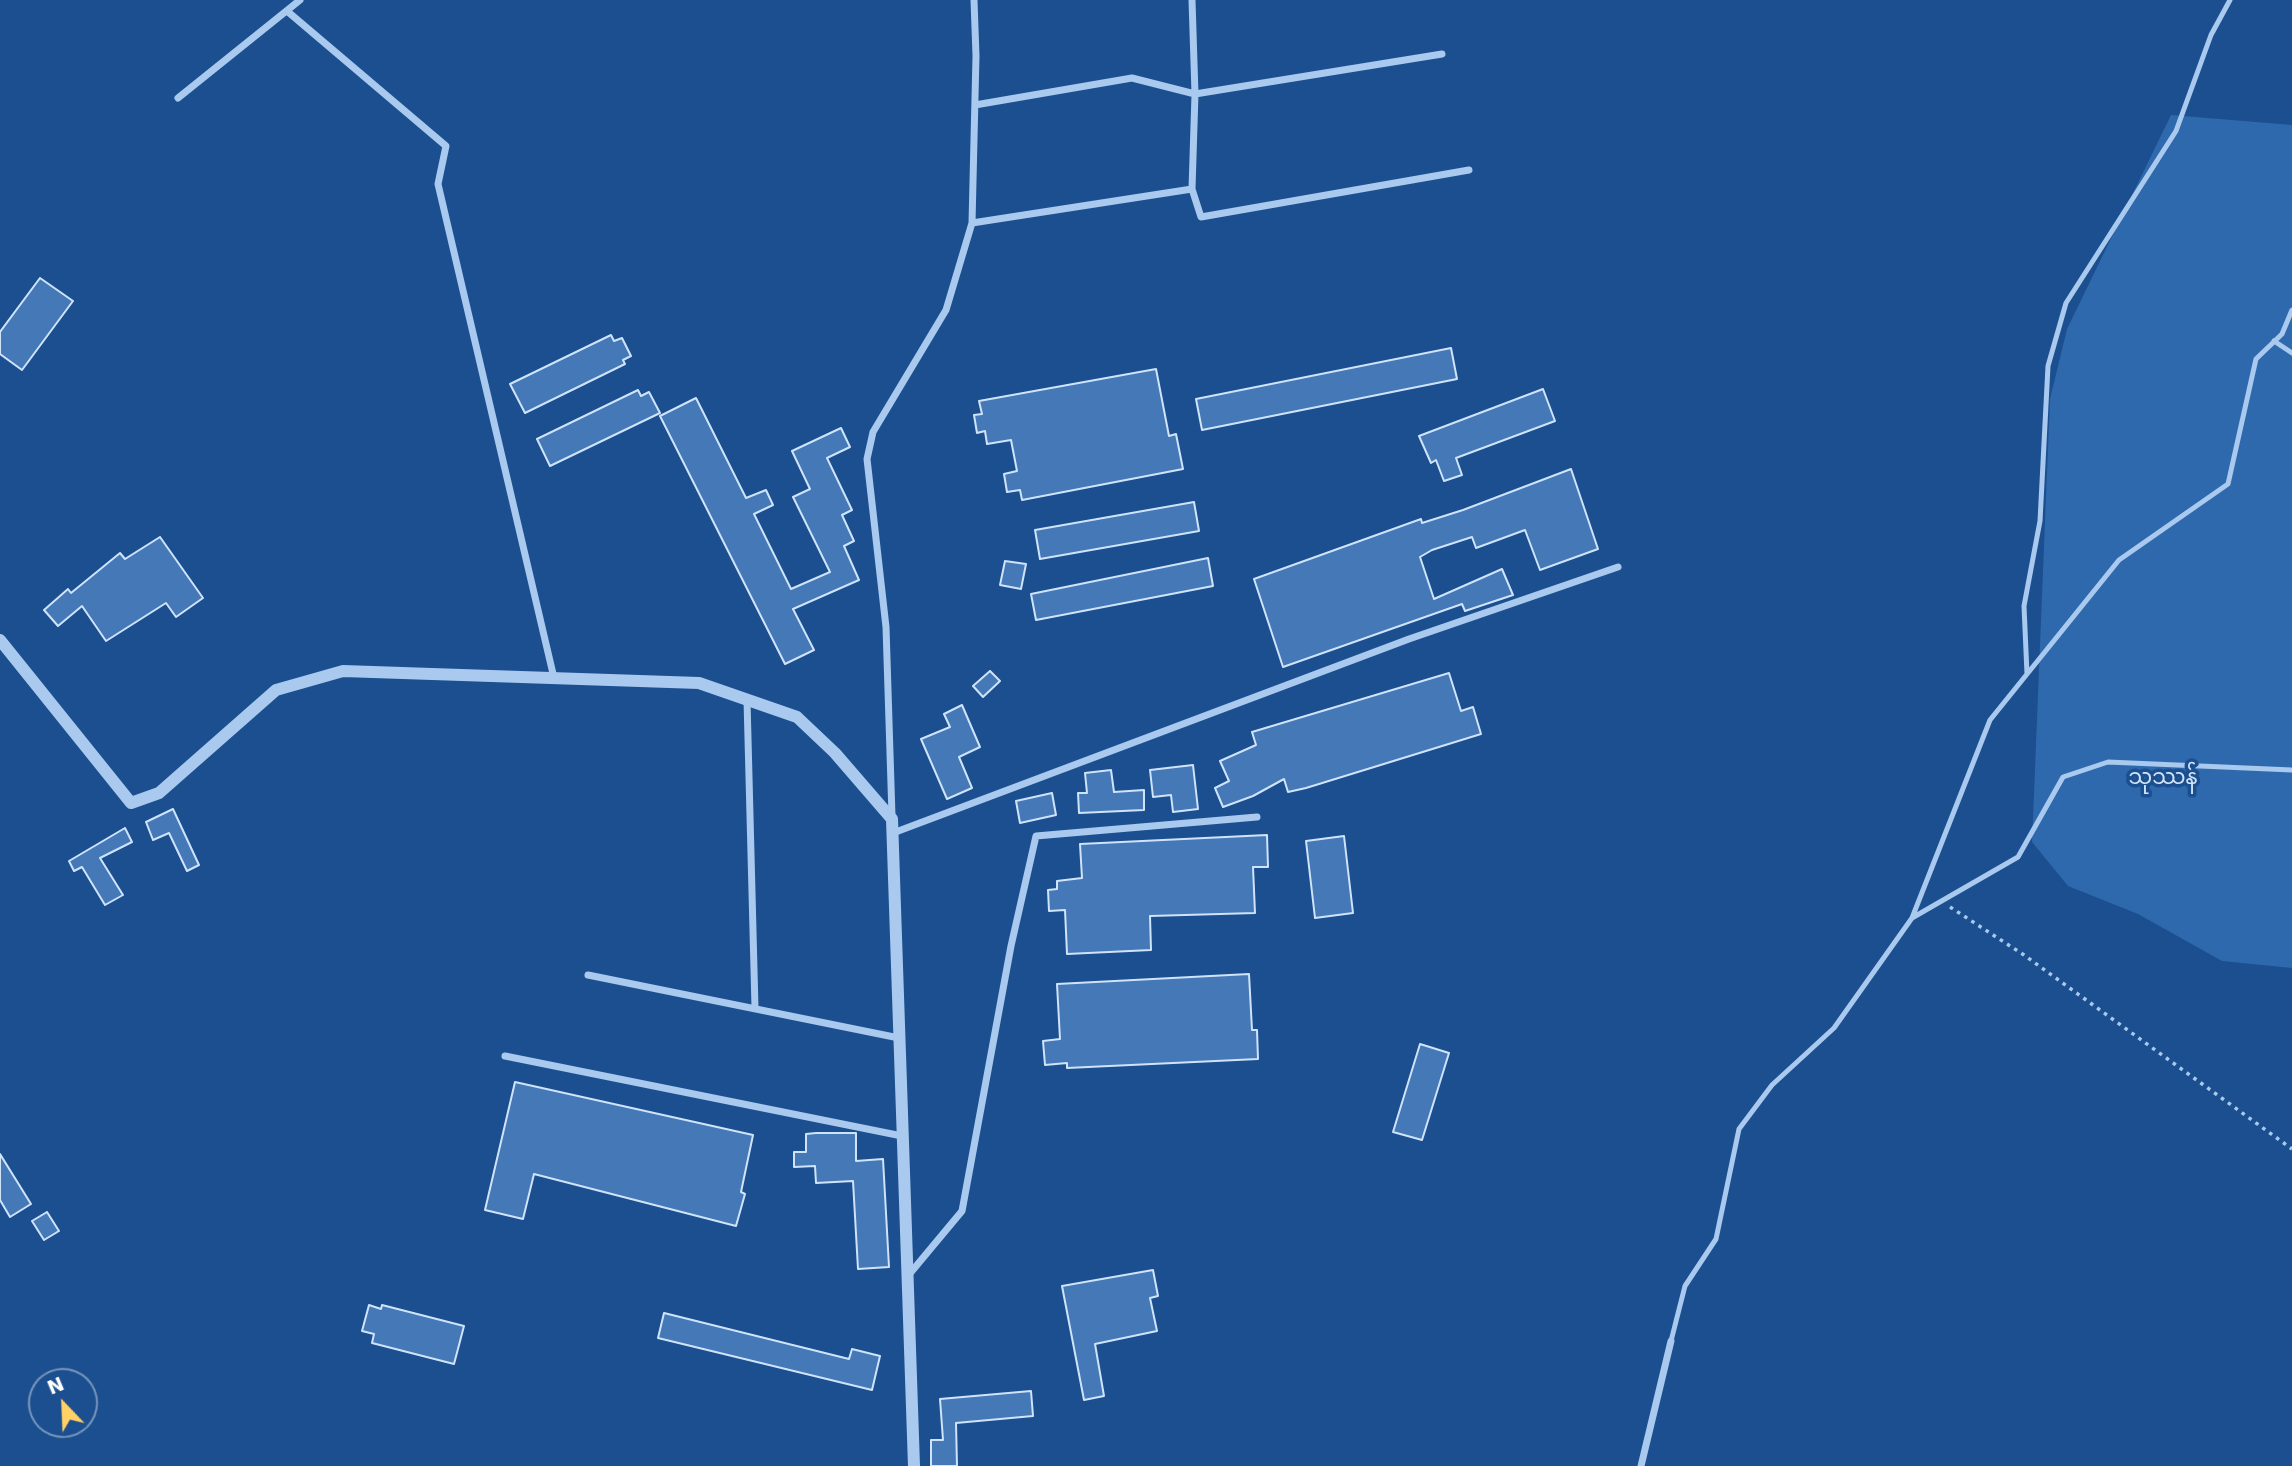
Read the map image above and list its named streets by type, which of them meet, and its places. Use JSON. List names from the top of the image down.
{
  "parks": ["သုဿန်"],
  "north": "top left"
}
